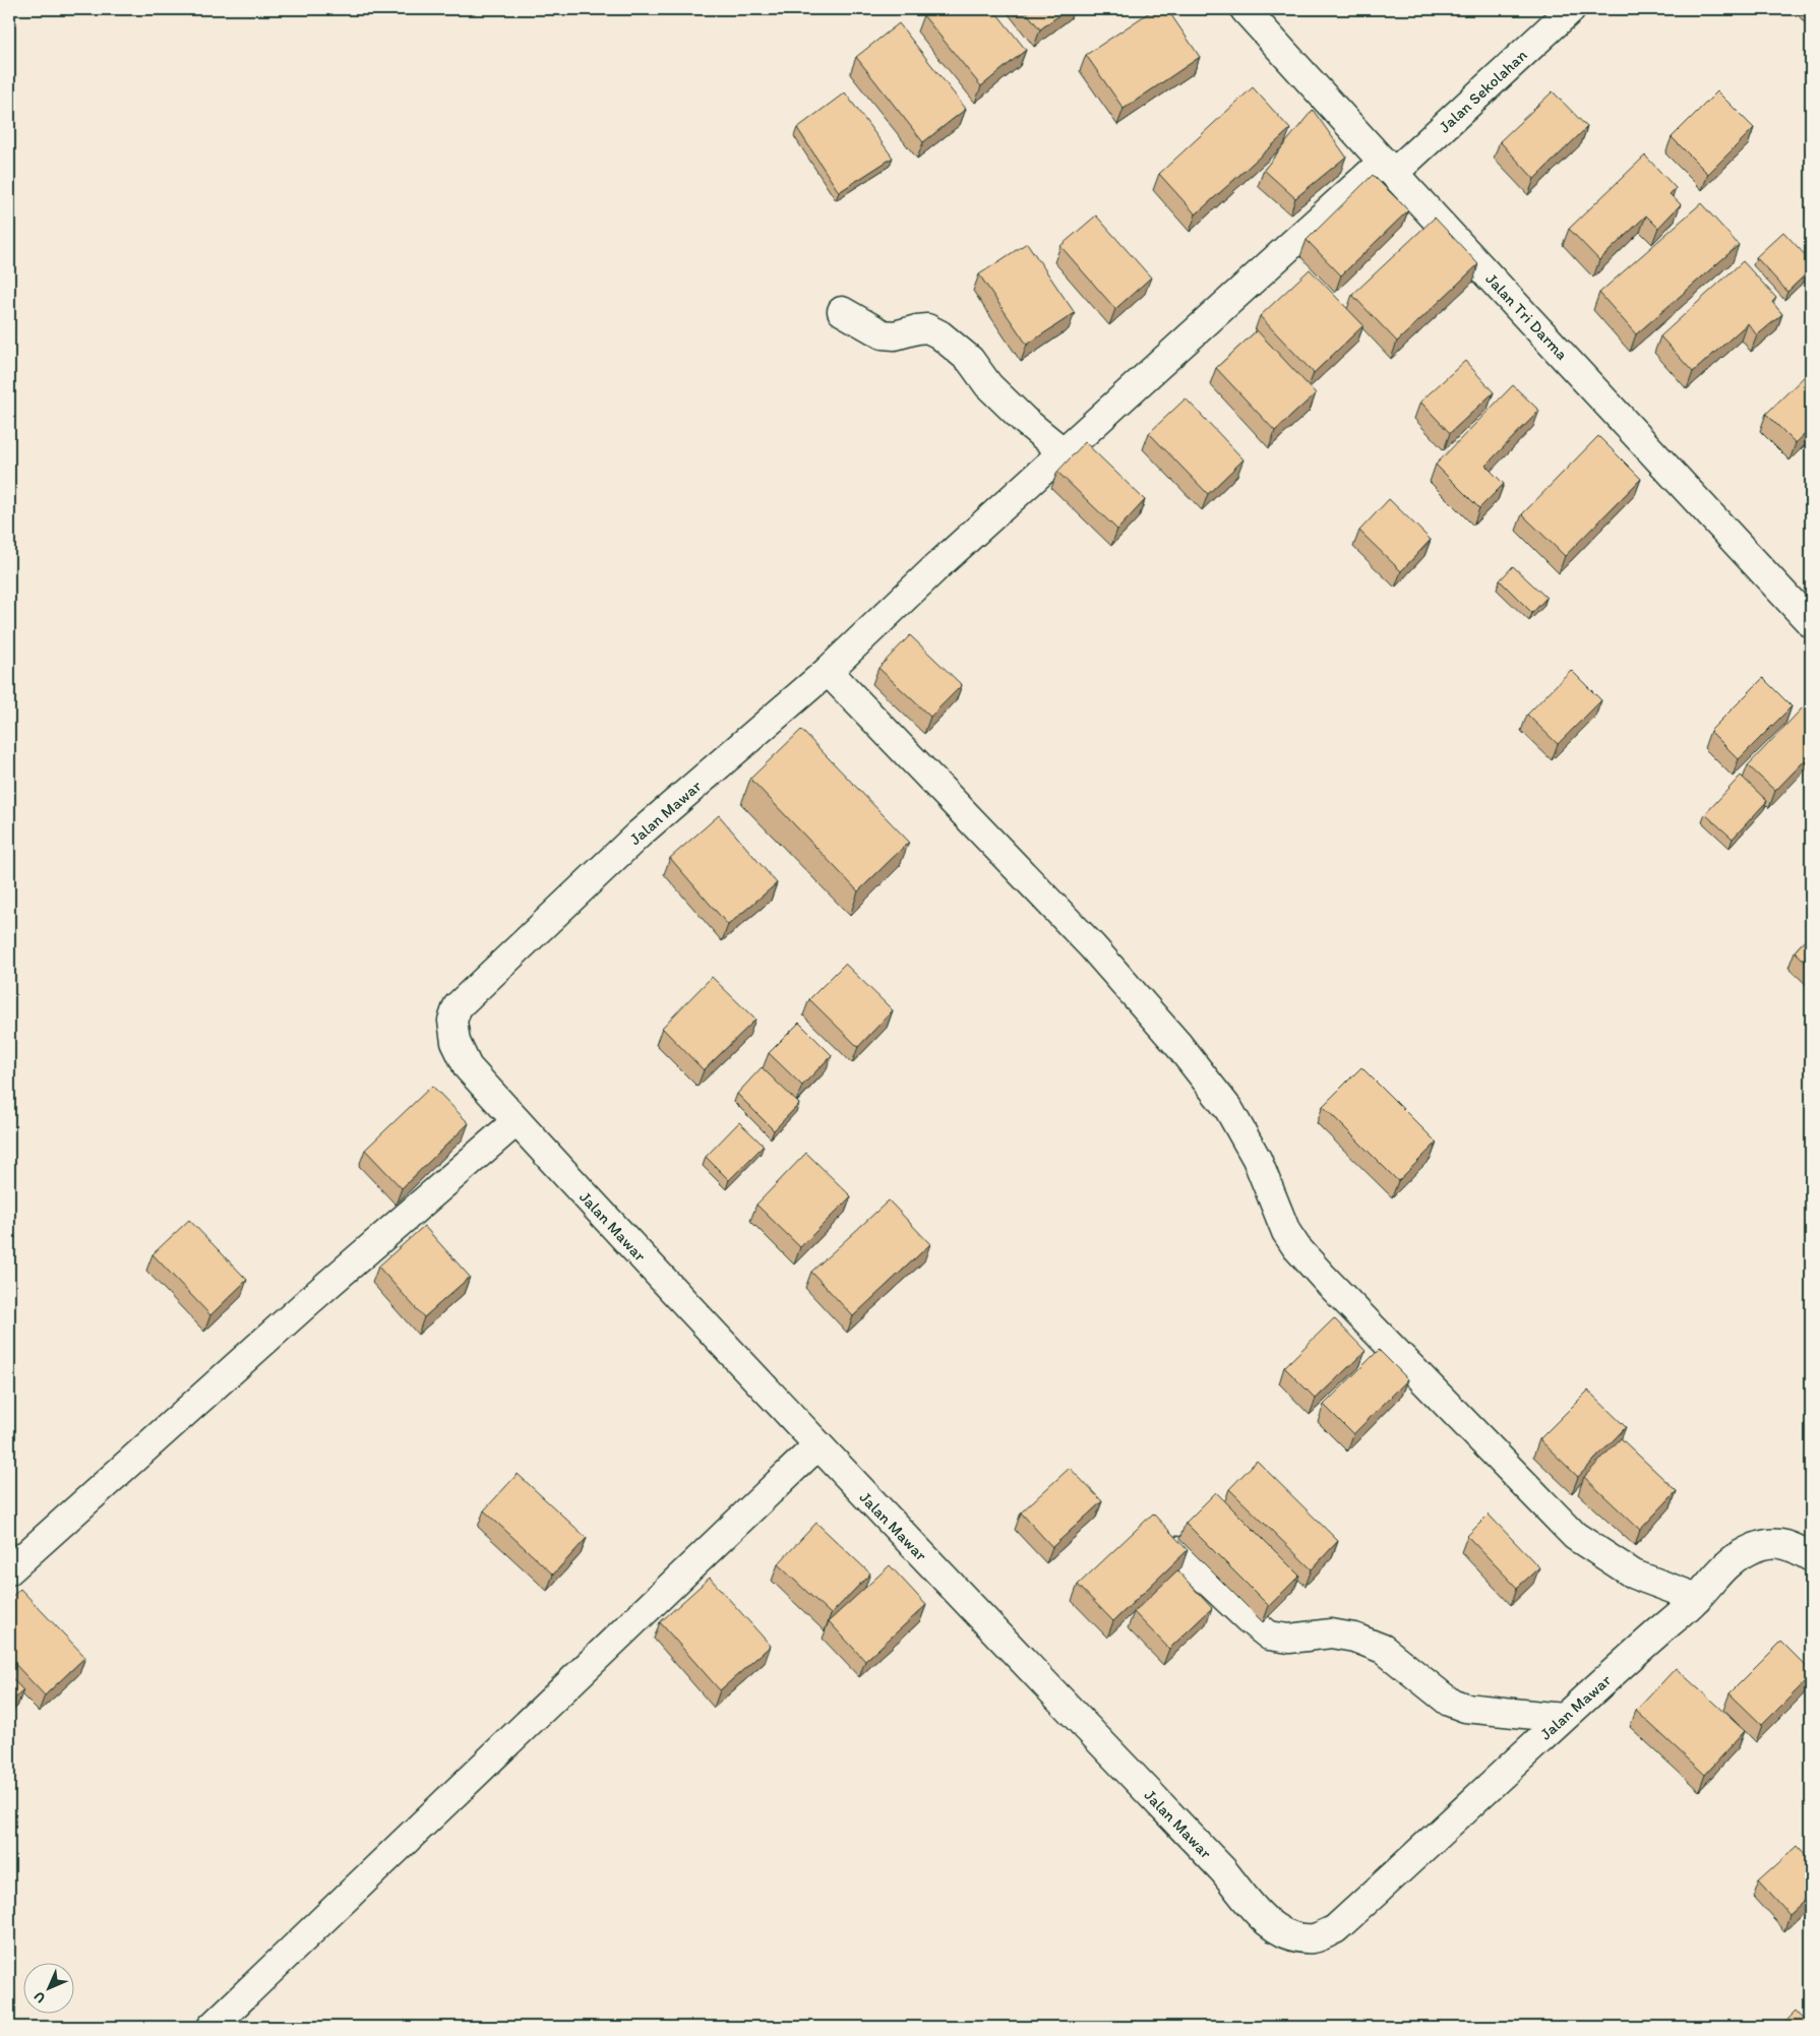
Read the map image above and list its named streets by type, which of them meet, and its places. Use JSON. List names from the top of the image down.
{
  "streets": {
    "street": ["Jalan Sekolahan", "Jalan Tri Darma", "Jalan Mawar"]
  },
  "crossings": [
    ["Jalan Sekolahan", "Jalan Tri Darma"],
    ["Jalan Sekolahan", "Jalan Mawar"]
  ],
  "north": "bottom left"
}
